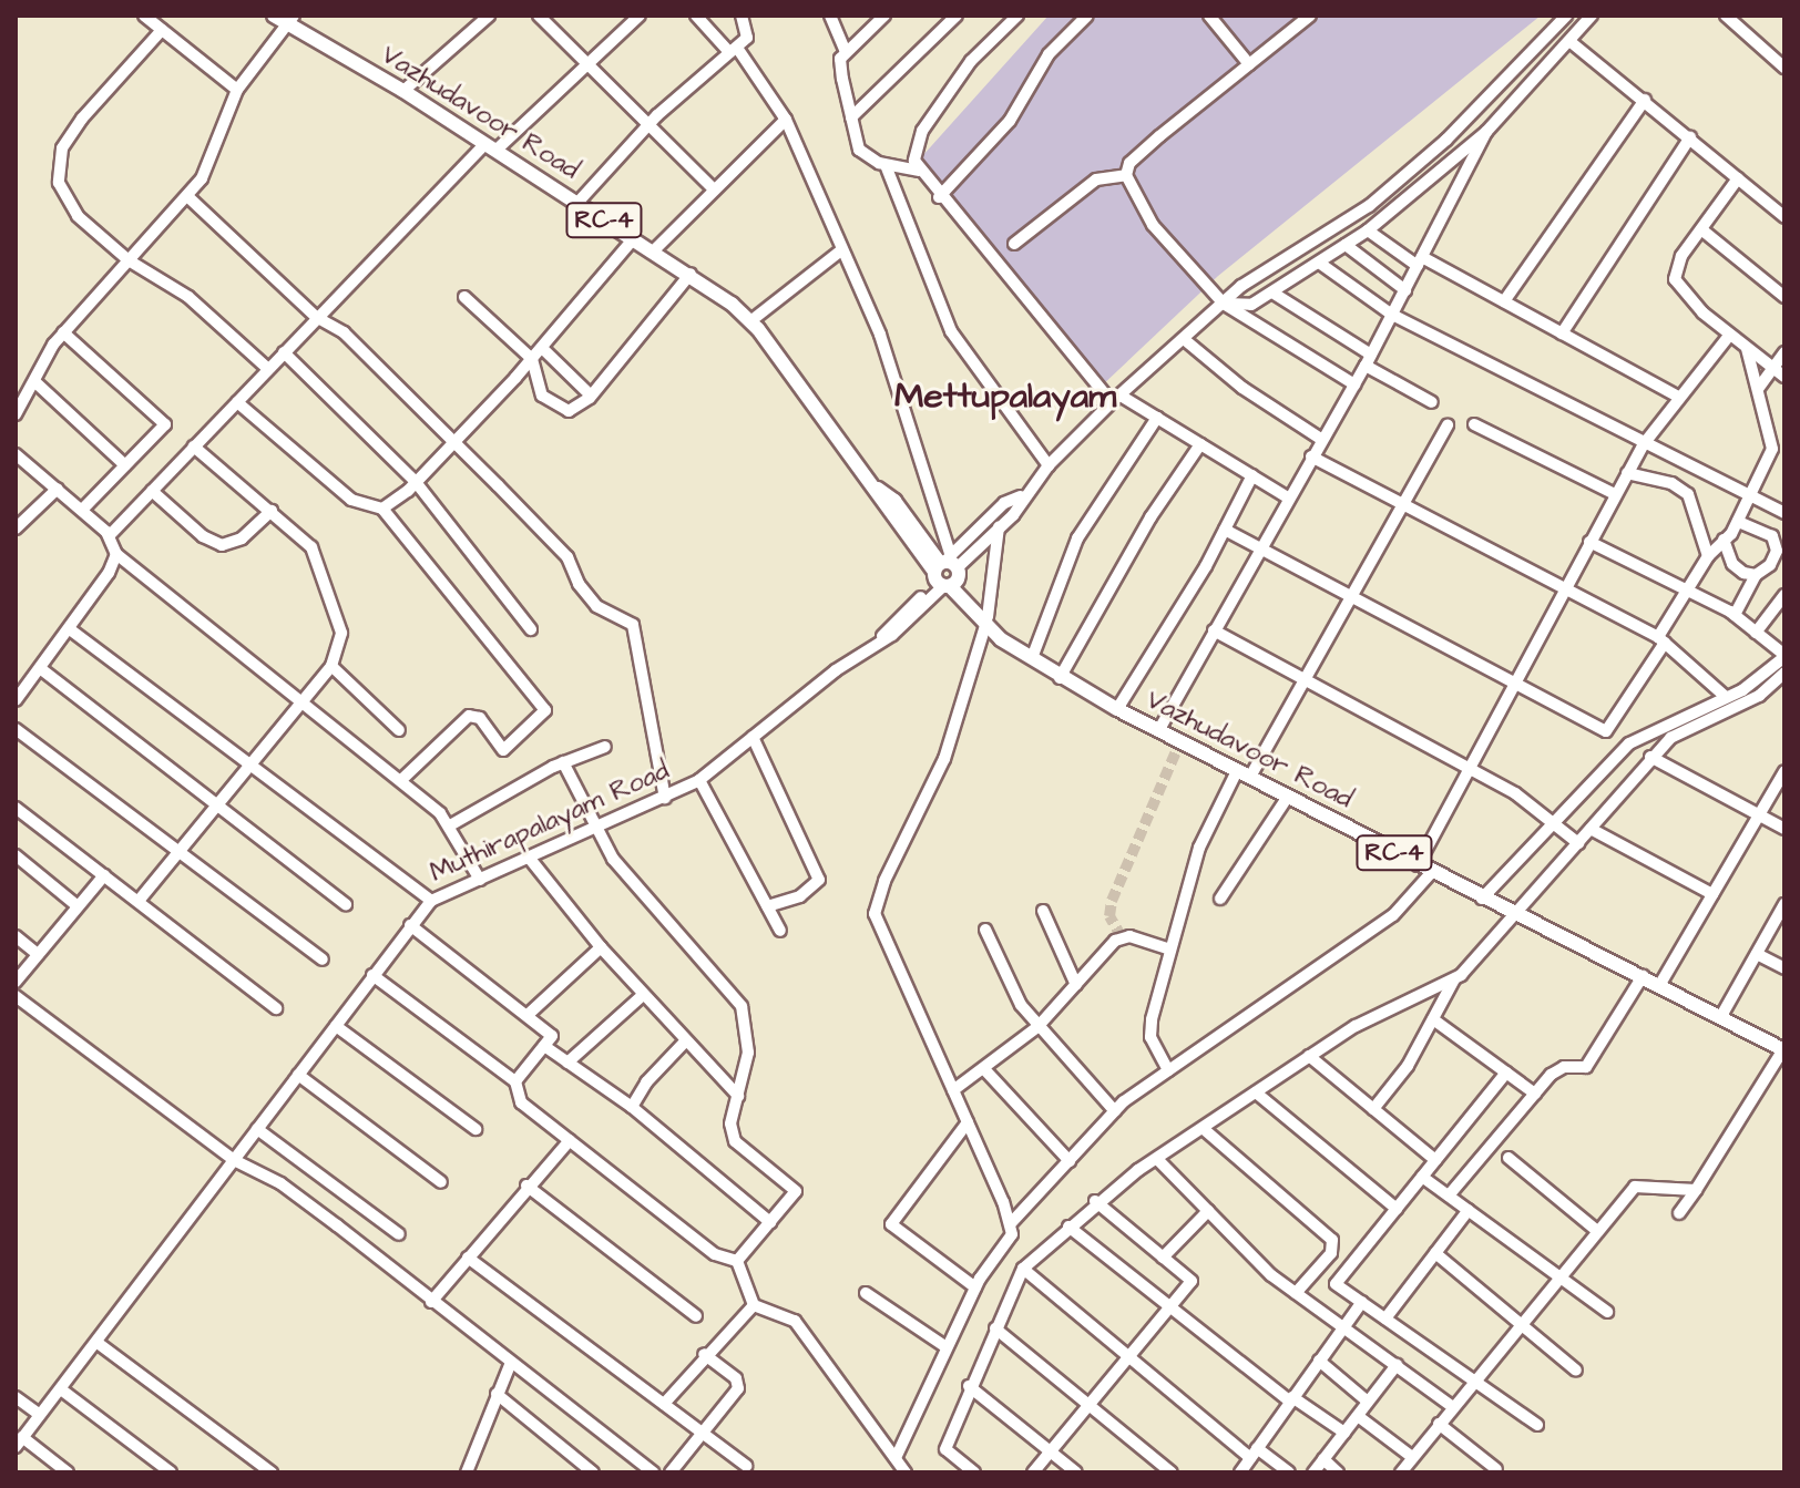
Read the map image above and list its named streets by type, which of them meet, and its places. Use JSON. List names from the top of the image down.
{
  "streets": {
    "main road": ["Vazhudavoor Road", "RC-4"],
    "street": ["Muthirapalayam Road"]
  },
  "crossings": [
    ["Vazhudavoor Road", "Muthirapalayam Road"]
  ],
  "districts": ["Mettupalayam"]
}
